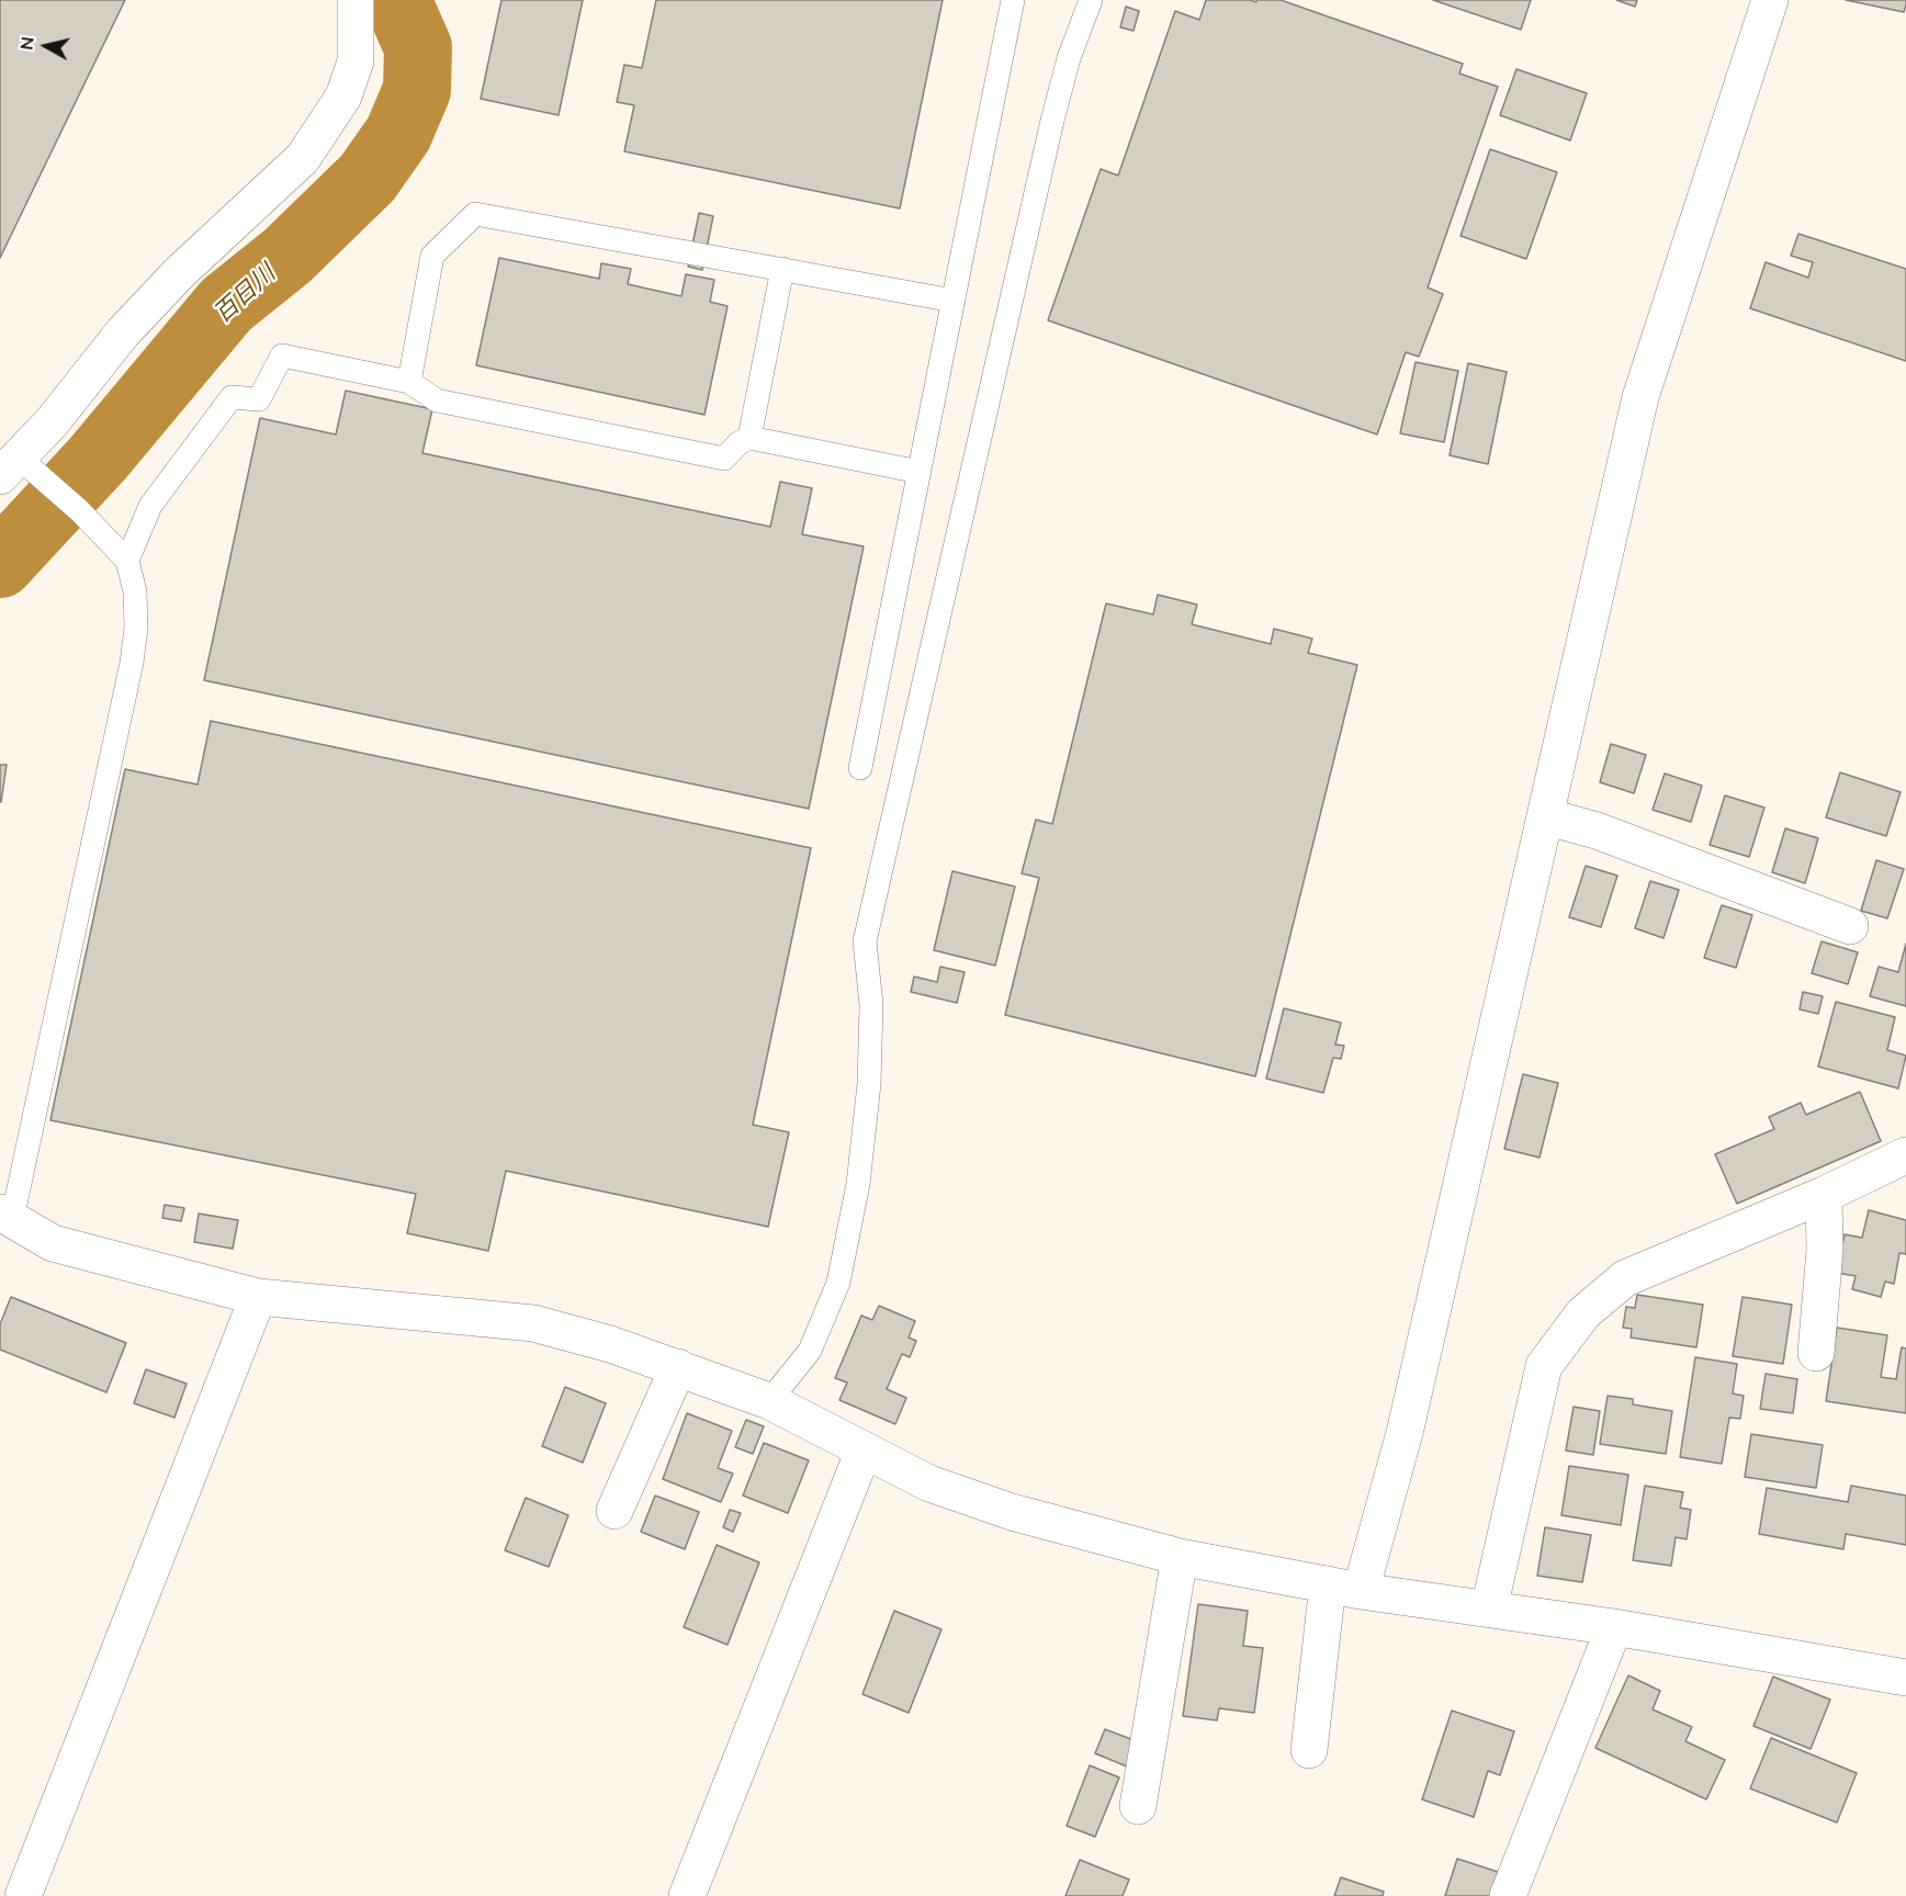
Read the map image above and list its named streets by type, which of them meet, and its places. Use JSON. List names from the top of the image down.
{
  "water": ["百日川"],
  "north": "left"
}
